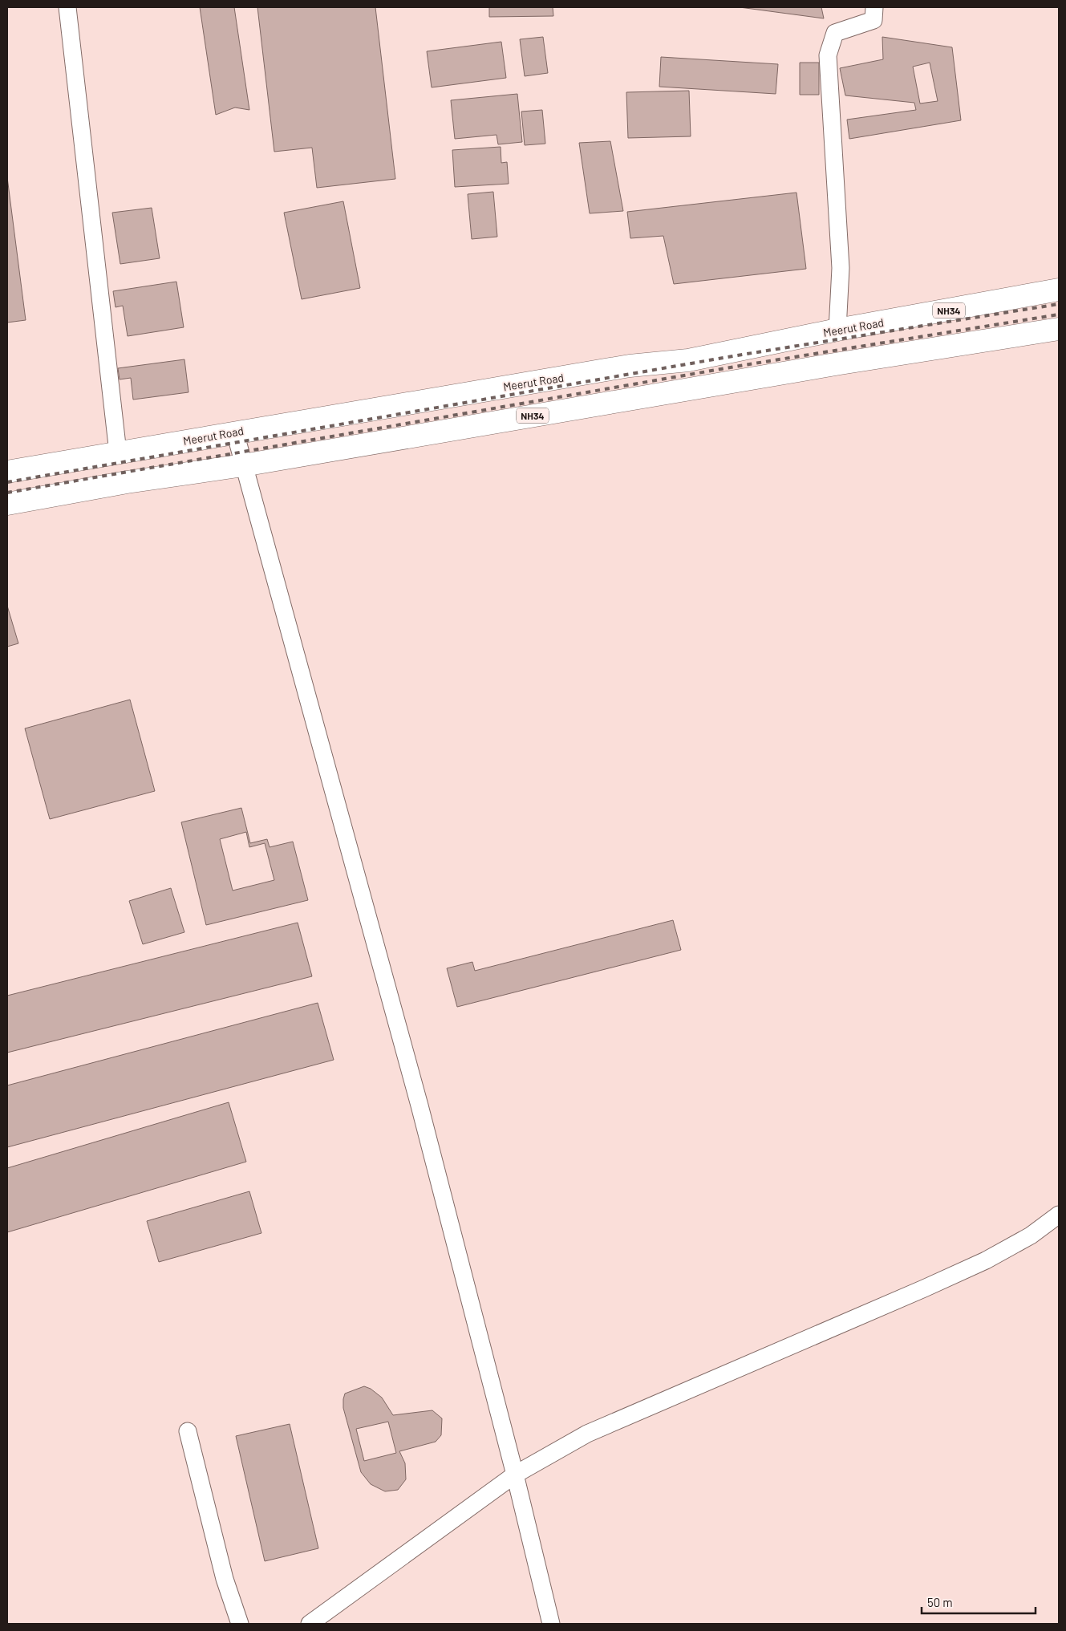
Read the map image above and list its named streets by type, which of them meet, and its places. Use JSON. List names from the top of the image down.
{
  "streets": {
    "highway": ["NH34", "Meerut Road"]
  },
  "scale_bar": "50 m"
}
